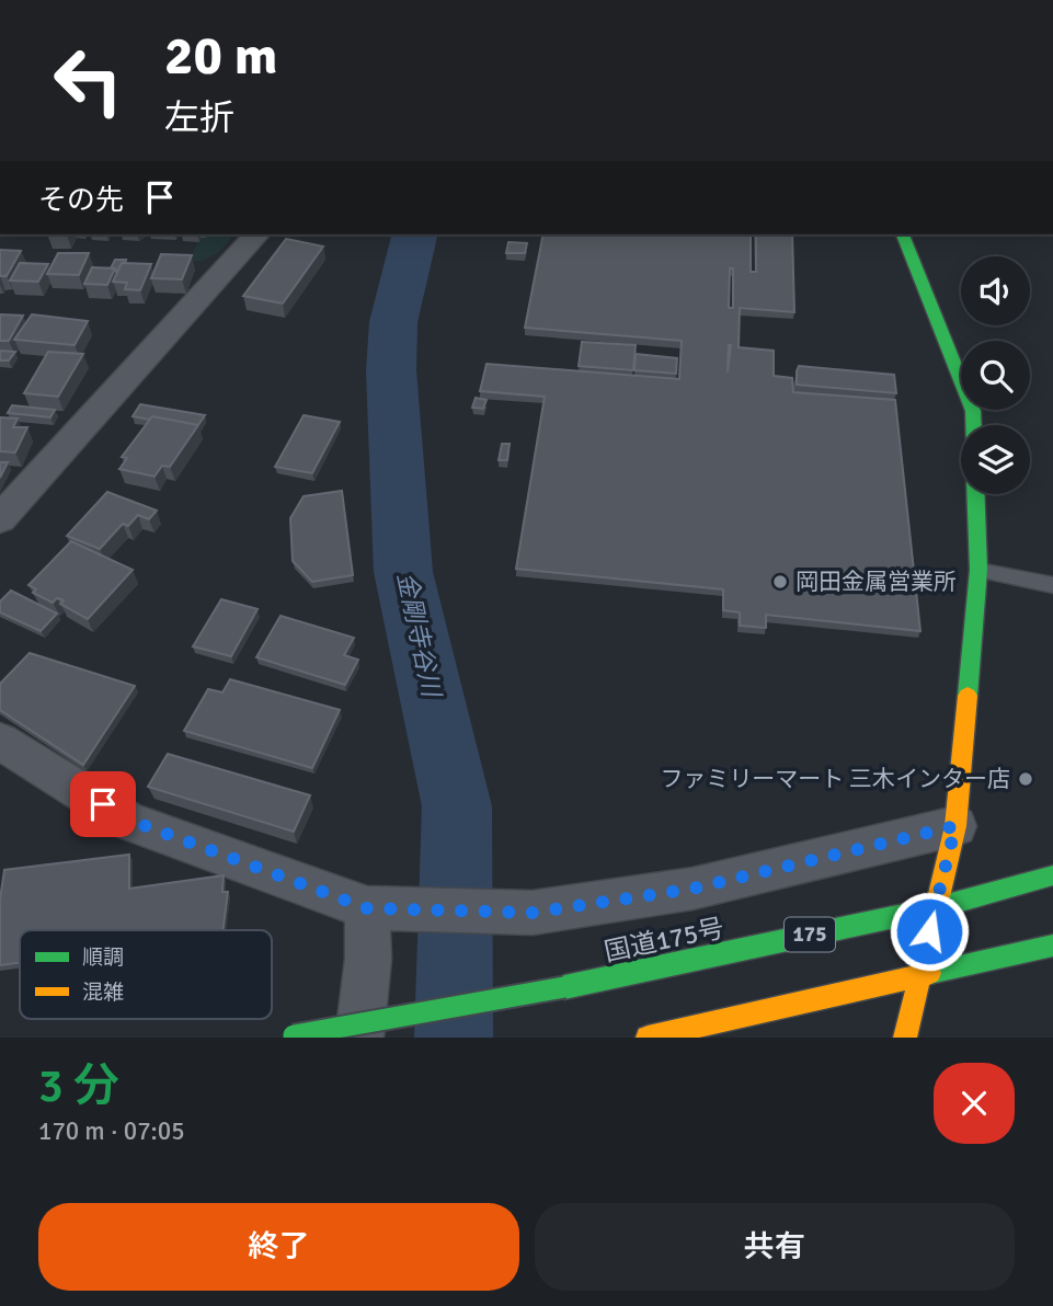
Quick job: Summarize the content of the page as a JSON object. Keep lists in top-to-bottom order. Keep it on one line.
{"streets":{"main road":["175","国道175号"]},"water":["金剛寺谷川"],"places":["岡田金属営業所","ファミリーマート 三木インター店"],"legend":["順調","混雑"],"page":{"turn":["20 m","左折"],"then":"その先","heading":["3 分","170 m · 07:05"],"buttons":["終了","共有"]}}
